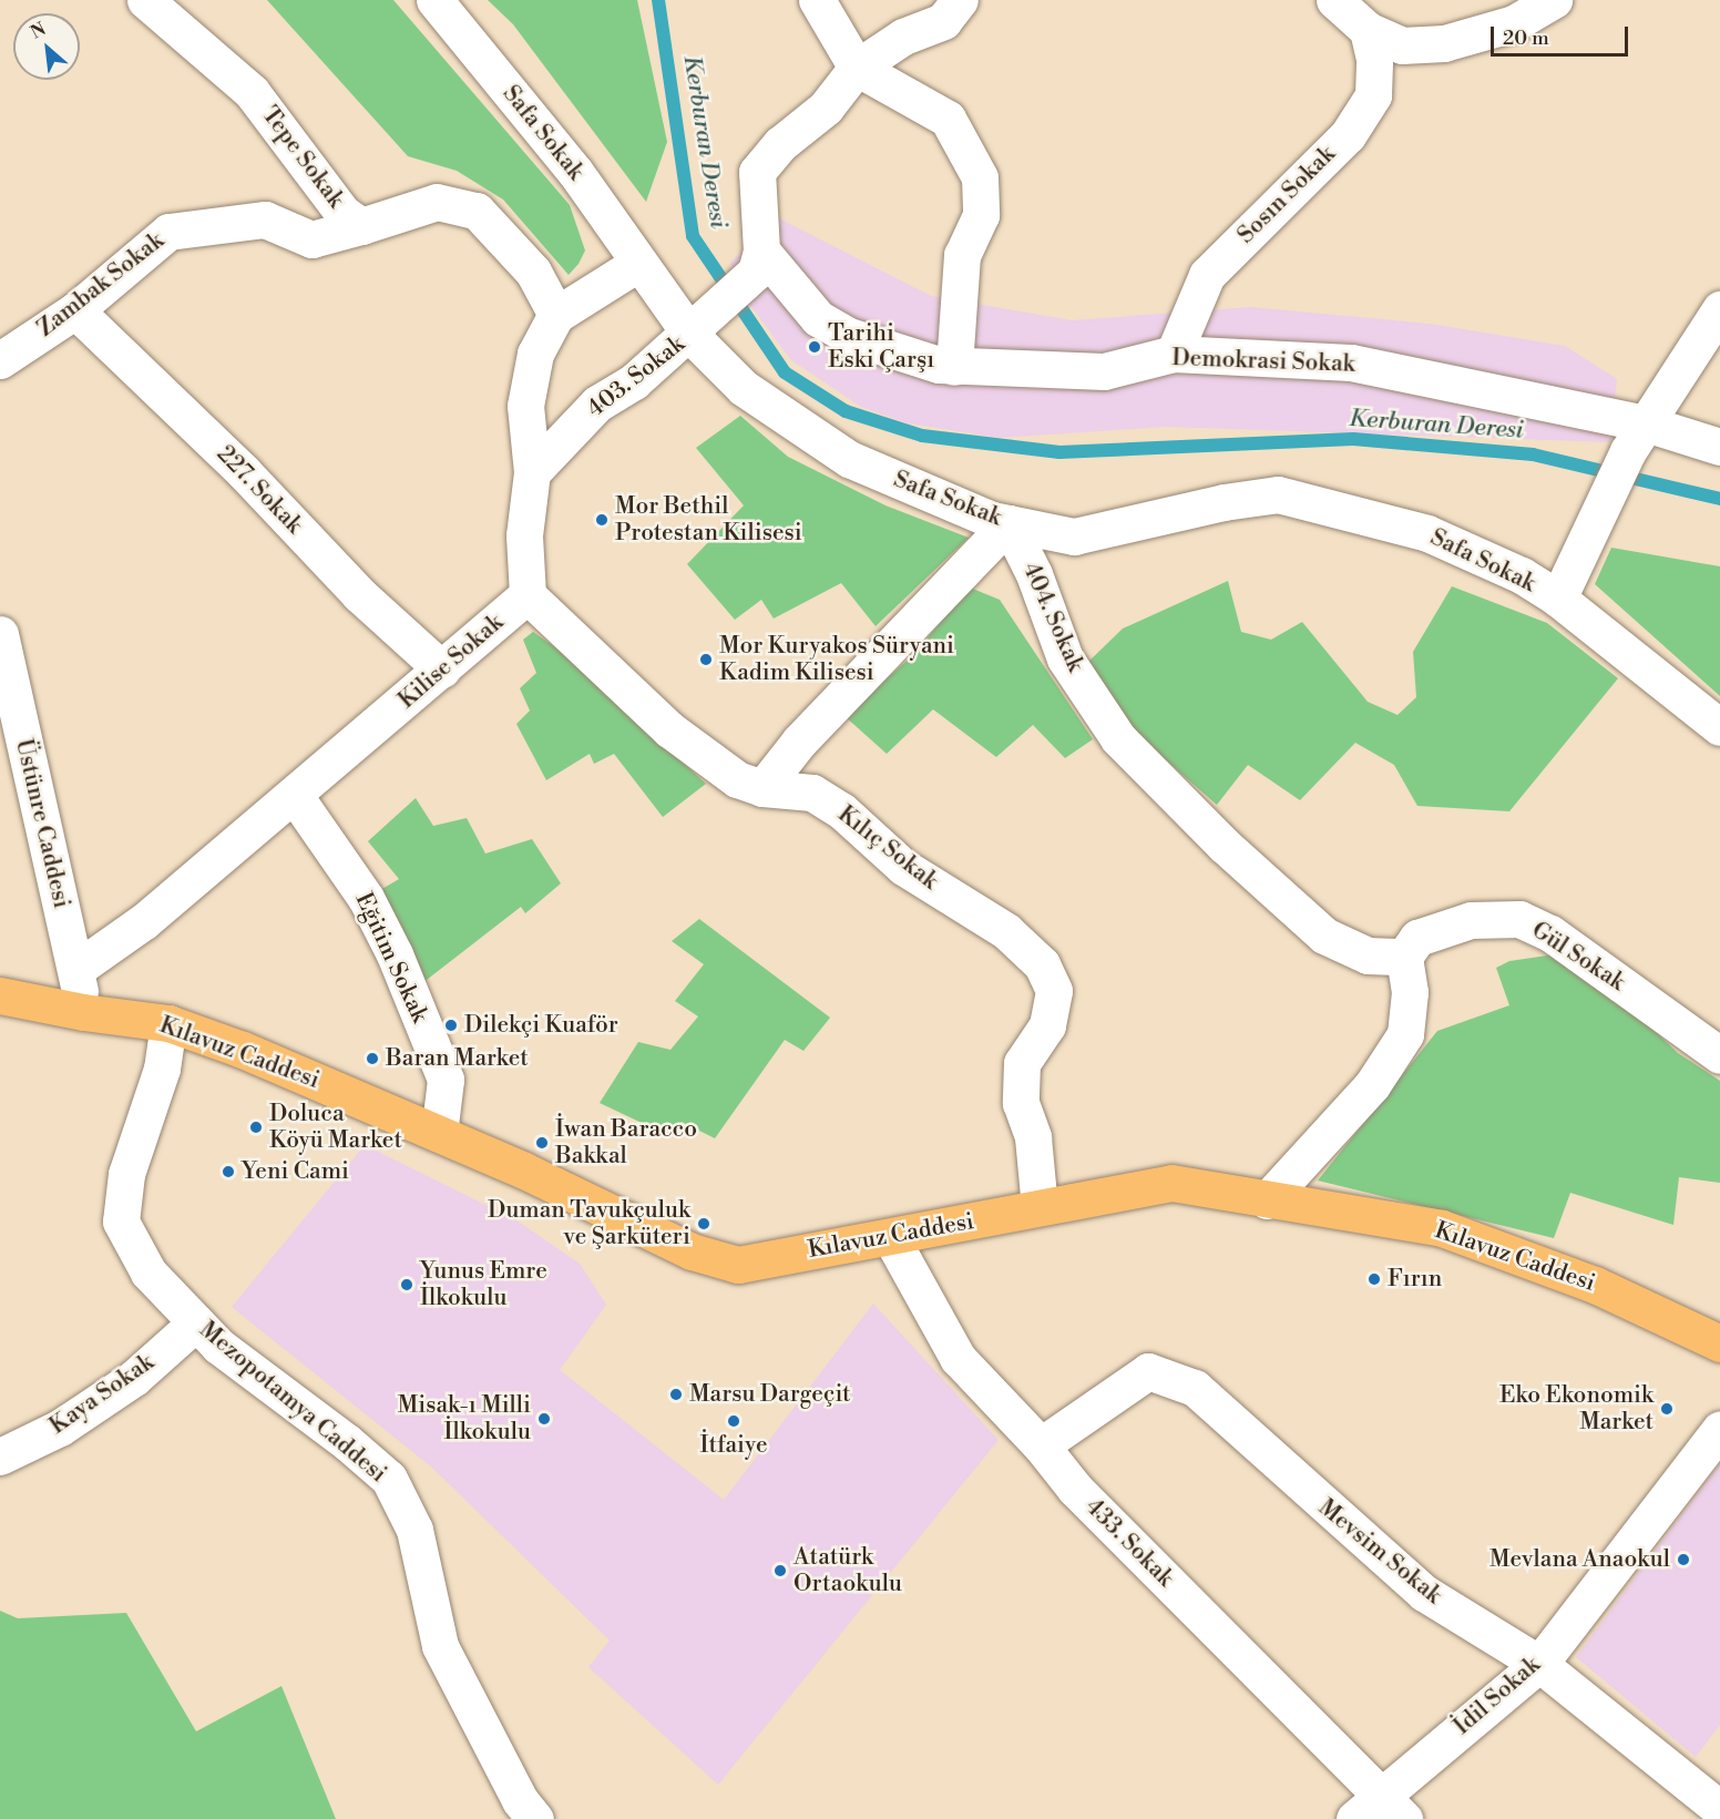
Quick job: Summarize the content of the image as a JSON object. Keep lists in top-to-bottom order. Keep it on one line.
{"streets":{"main road":["Kılavuz Caddesi"],"street":["Safa Sokak","Tepe Sokak","Sosın Sokak","Zambak Sokak","Demokrasi Sokak","403. Sokak","227. Sokak","404. Sokak","Kilise Sokak","Üstünre Caddesi","Kılıç Sokak","Gül Sokak","Eğitim Sokak","Kaya Sokak","Mezopotamya Caddesi","433. Sokak","Mevsim Sokak","İdil Sokak"]},"crossings":[["Safa Sokak","403. Sokak"],["Safa Sokak","404. Sokak"],["Tepe Sokak","Zambak Sokak"],["Sosın Sokak","Demokrasi Sokak"],["Zambak Sokak","227. Sokak"],["Demokrasi Sokak","403. Sokak"],["227. Sokak","Kilise Sokak"],["404. Sokak","Gül Sokak"],["Kilise Sokak","Üstünre Caddesi"],["Kilise Sokak","Kılıç Sokak"],["Kilise Sokak","Eğitim Sokak"],["Üstünre Caddesi","Kılavuz Caddesi"],["Kılıç Sokak","Kılavuz Caddesi"],["Eğitim Sokak","Kılavuz Caddesi"],["Kılavuz Caddesi","Mezopotamya Caddesi"],["Kılavuz Caddesi","433. Sokak"],["Kaya Sokak","Mezopotamya Caddesi"],["433. Sokak","Mevsim Sokak"],["433. Sokak","İdil Sokak"],["Mevsim Sokak","İdil Sokak"]],"water":["Kerburan Deresi"],"places":["Tarihi Eski Çarşı","Mor Bethil Protestan Kilisesi","Mor Kuryakos Süryani Kadim Kilisesi","Dilekçi Kuaför","Baran Market","Doluca Köyü Market","İwan Baracco Bakkal","Yeni Cami","Duman Tavukçuluk ve Şarküteri","Fırın","Yunus Emre İlkokulu","Marsu Dargeçit","Eko Ekonomik Market","Misak-ı Milli İlkokulu","İtfaiye","Mevlana Anaokul","Atatürk Ortaokulu"],"scale_bar":"20 m","north":"top left"}
